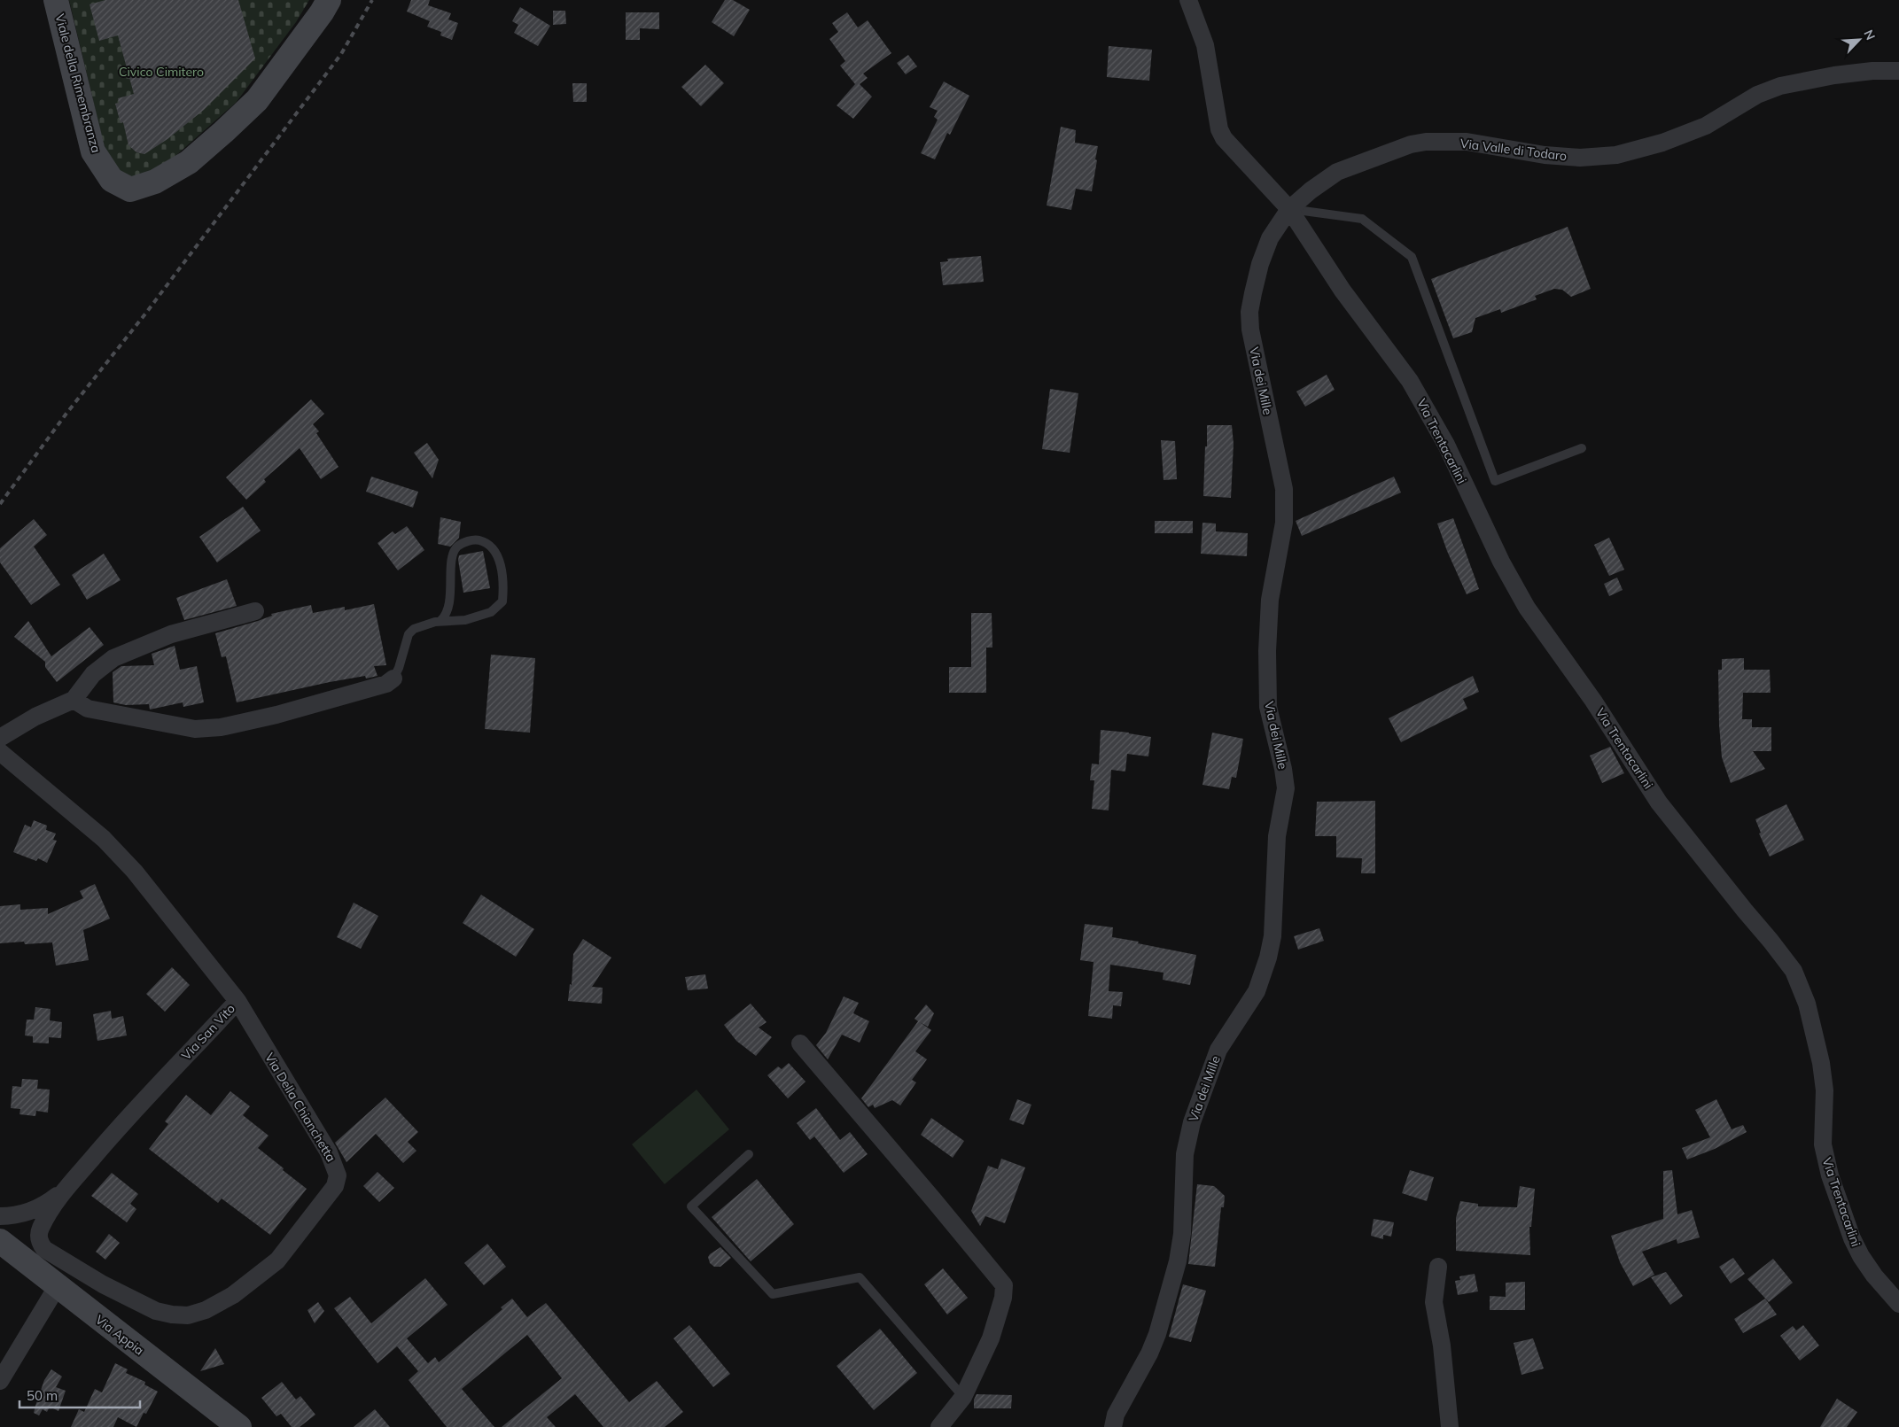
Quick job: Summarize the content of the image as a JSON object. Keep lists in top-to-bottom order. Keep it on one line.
{"streets":{"street":["Viale della Rimembranza","Via Valle di Todaro","Via dei Mille","Via Trentacarlini","Via San Vito","Via Della Chianchetta","Via Appia"]},"crossings":[["Via Valle di Todaro","Via dei Mille"],["Via Valle di Todaro","Via Trentacarlini"],["Via dei Mille","Via Trentacarlini"],["Via San Vito","Via Della Chianchetta"],["Via Della Chianchetta","Via Appia"]],"parks":["Civico Cimitero"],"scale_bar":"50 m","north":"top right"}
